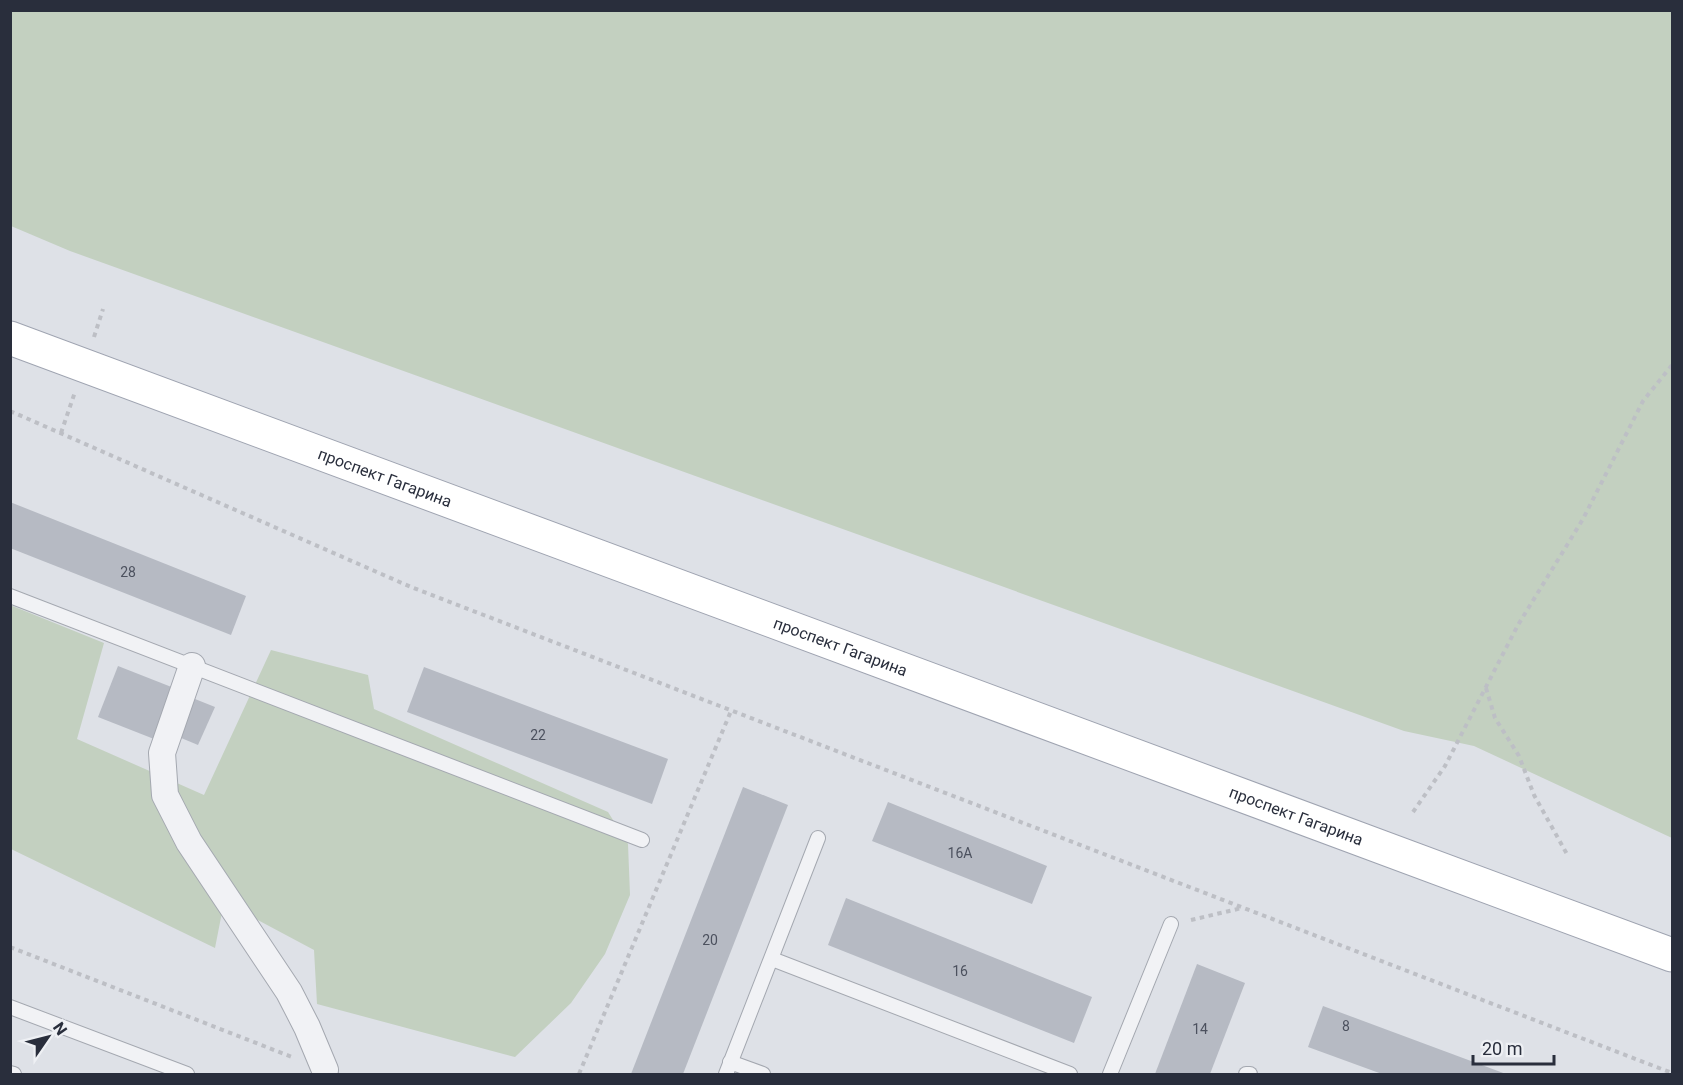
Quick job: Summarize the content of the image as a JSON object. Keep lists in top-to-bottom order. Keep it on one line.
{"streets":{"main road":["проспект Гагарина"]},"house_numbers":["28","22","16А","20","16","8","14"],"scale_bar":"20 m","north":"top right"}
